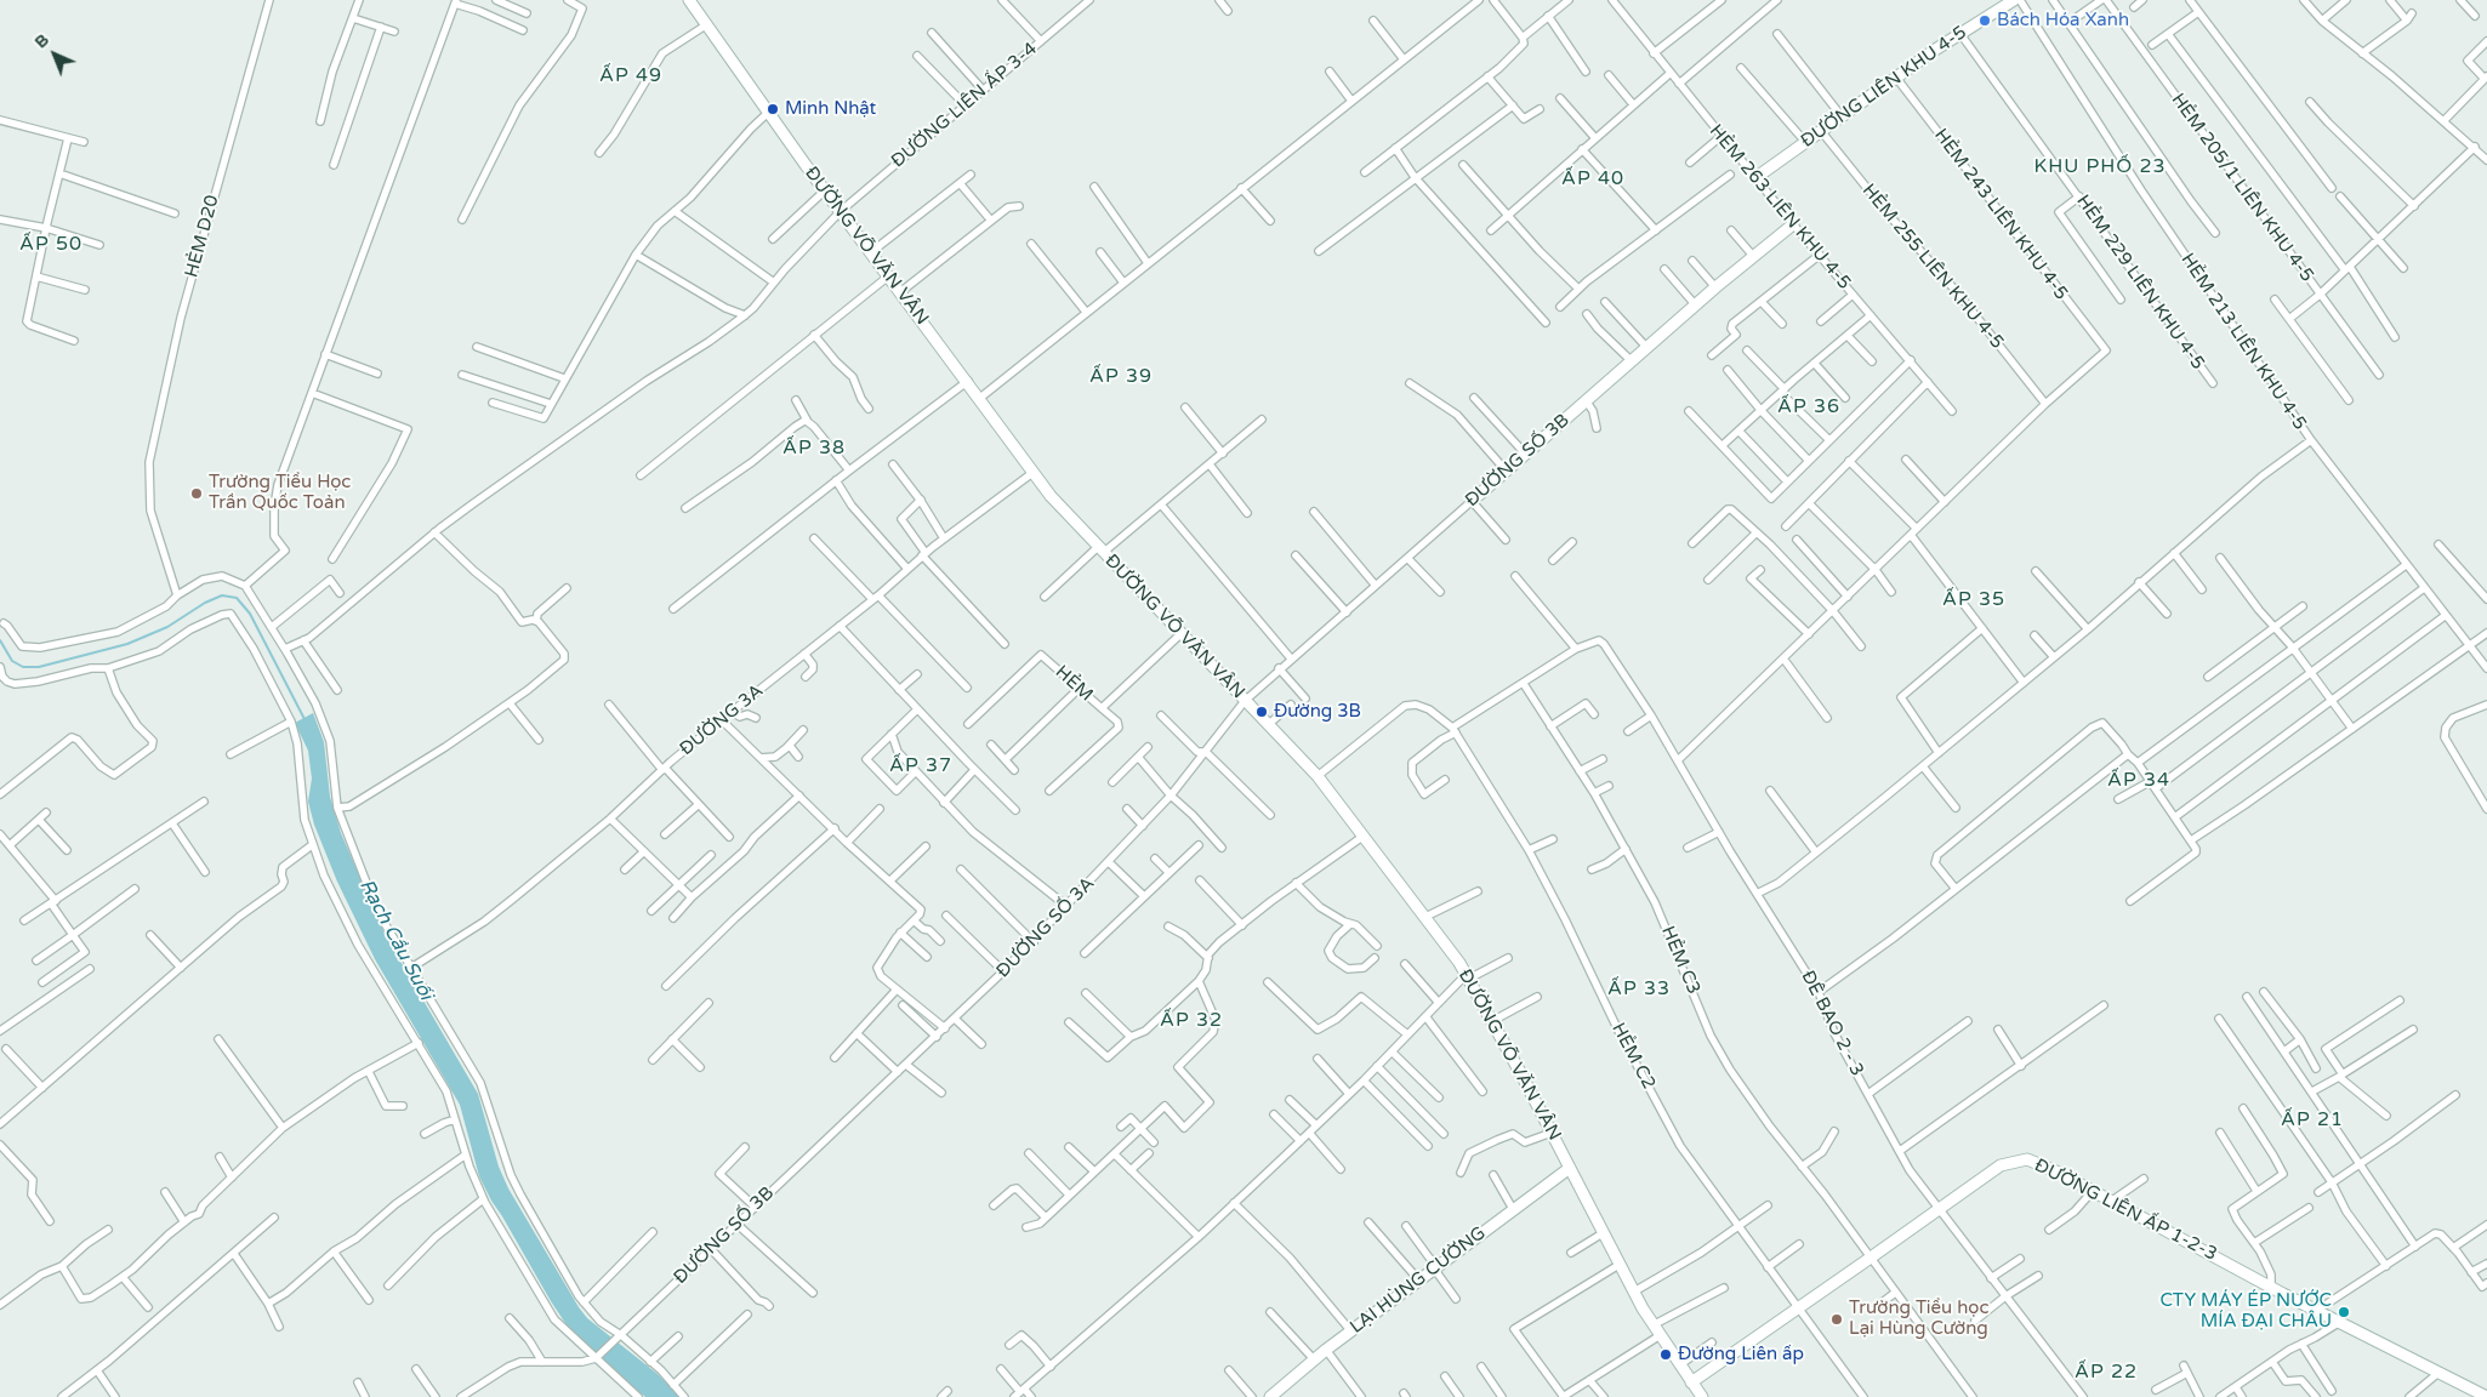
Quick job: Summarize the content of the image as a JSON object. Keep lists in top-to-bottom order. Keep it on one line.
{"streets":{"street":["ĐƯỜNG LIÊN KHU 4-5","ĐƯỜNG LIÊN ẤP 3-4","HẺM 205/1 LIÊN KHU 4-5","HẺM 263 LIÊN KHU 4-5","HẺM 243 LIÊN KHU 4-5","HẺM D20","ĐƯỜNG VÕ VĂN VÂN","HẺM 255 LIÊN KHU 4-5","HẺM 229 LIÊN KHU 4-5","HẺM 213 LIÊN KHU 4-5","ĐƯỜNG SỐ 3B","HẺM","ĐƯỜNG 3A","ĐƯỜNG SỐ 3A","HẺM C3","ĐÊ BAO 2 - 3","HẺM C2","ĐƯỜNG LIÊN ẤP 1-2-3","LẠI HÙNG CƯỜNG"]},"crossings":[["ĐƯỜNG LIÊN KHU 4-5","HẺM 263 LIÊN KHU 4-5"],["ĐƯỜNG LIÊN KHU 4-5","HẺM 243 LIÊN KHU 4-5"],["ĐƯỜNG LIÊN KHU 4-5","HẺM 255 LIÊN KHU 4-5"],["ĐƯỜNG LIÊN KHU 4-5","HẺM 229 LIÊN KHU 4-5"],["ĐƯỜNG LIÊN ẤP 3-4","ĐƯỜNG VÕ VĂN VÂN"],["HẺM 263 LIÊN KHU 4-5","ĐƯỜNG SỐ 3B"],["HẺM 243 LIÊN KHU 4-5","HẺM 255 LIÊN KHU 4-5"],["ĐƯỜNG VÕ VĂN VÂN","ĐƯỜNG SỐ 3B"],["ĐƯỜNG VÕ VĂN VÂN","HẺM"],["ĐƯỜNG VÕ VĂN VÂN","ĐƯỜNG 3A"],["ĐƯỜNG VÕ VĂN VÂN","ĐƯỜNG SỐ 3A"],["ĐƯỜNG VÕ VĂN VÂN","ĐƯỜNG LIÊN ẤP 1-2-3"],["ĐƯỜNG VÕ VĂN VÂN","LẠI HÙNG CƯỜNG"],["ĐƯỜNG SỐ 3B","ĐƯỜNG SỐ 3A"],["HẺM C3","ĐƯỜNG LIÊN ẤP 1-2-3"],["ĐÊ BAO 2 - 3","ĐƯỜNG LIÊN ẤP 1-2-3"],["HẺM C2","ĐƯỜNG LIÊN ẤP 1-2-3"]],"districts":["ẤP 49","KHU PHỐ 23","ẤP 40","ẤP 50","ẤP 39","ẤP 36","ẤP 38","ẤP 35","ẤP 37","ẤP 34","ẤP 33","ẤP 32","ẤP 21","ẤP 22"],"water":["Rạch Cầu Suối"],"places":["Bách Hóa Xanh","Minh Nhật","Trường Tiểu Học Trần Quốc Toản","Đường 3B","CTY MÁY ÉP NƯỚC MÍA ĐẠI CHÂU","Trường Tiểu học Lại Hùng Cường","Đường Liên ấp"],"north":"top left"}
